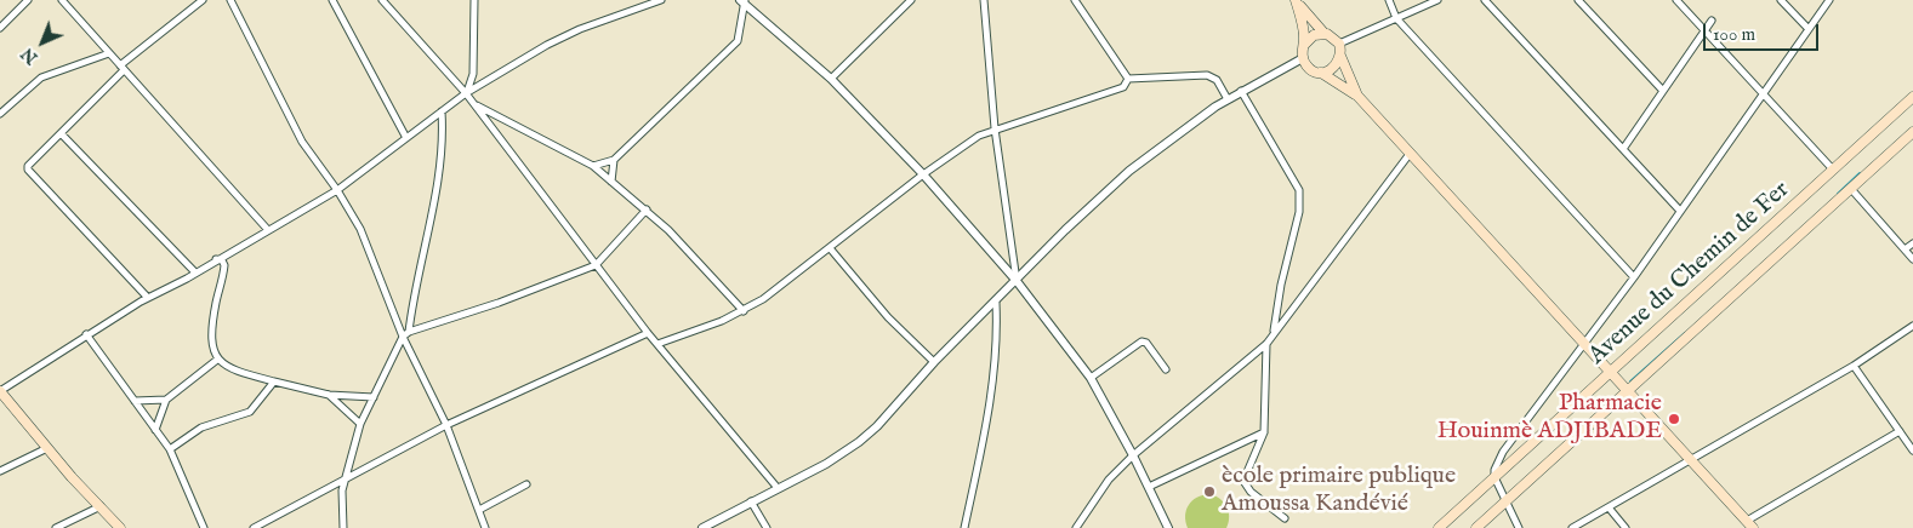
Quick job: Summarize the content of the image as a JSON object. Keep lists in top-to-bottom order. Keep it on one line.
{"streets":{"main road":["Avenue du Chemin de Fer"]},"places":["Pharmacie Houinmè ADJIBADE","ècole primaire publique Amoussa Kandévié"],"scale_bar":"100 m","north":"bottom left"}
